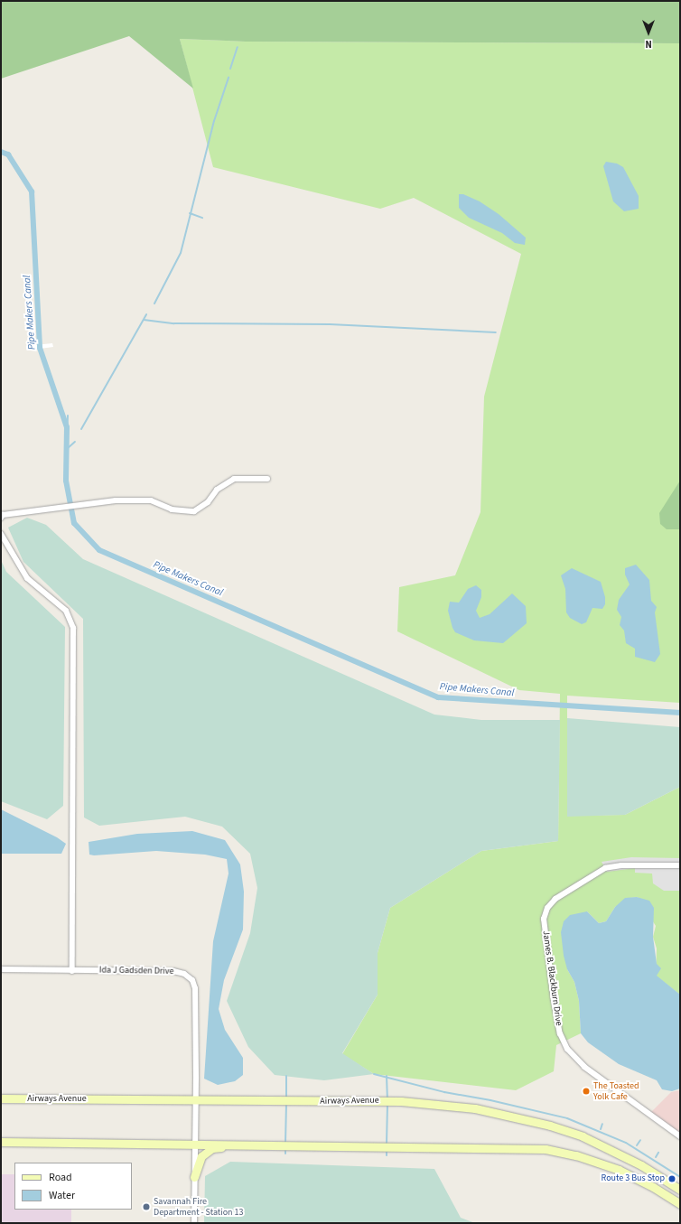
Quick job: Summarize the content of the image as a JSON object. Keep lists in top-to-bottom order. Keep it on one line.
{"streets":{"main road":["Airways Avenue"],"street":["Ida J Gadsden Drive","James B. Blackburn Drive"]},"crossings":[["Ida J Gadsden Drive","Airways Avenue"]],"water":["Pipe Makers Canal"],"places":["The Toasted Yolk Cafe","Route 3 Bus Stop","Savannah Fire Department - Station 13"],"legend":["Road","Water"],"north":"bottom"}
